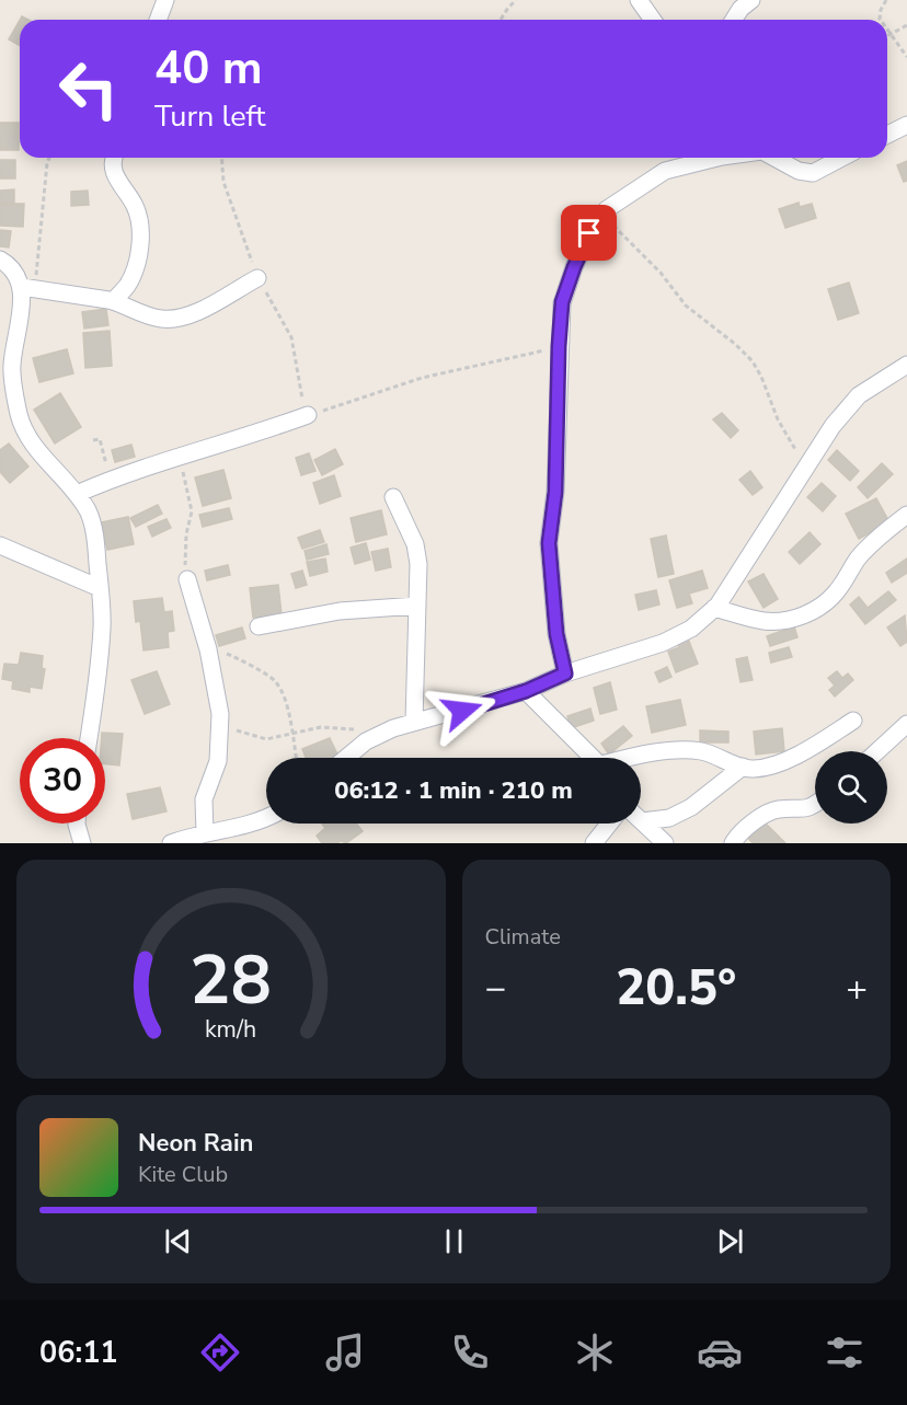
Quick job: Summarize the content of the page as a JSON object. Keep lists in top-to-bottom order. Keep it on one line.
{"page":{"turn":["40 m","Turn left"],"limit":"30","trip":"06:12 · 1 min · 210 m","tile":"Climate","heat":["−","20.5°","+"],"song":["Neon Rain","Kite Club"],"tabs":"06:11","gauge":["28","km/h"]}}
